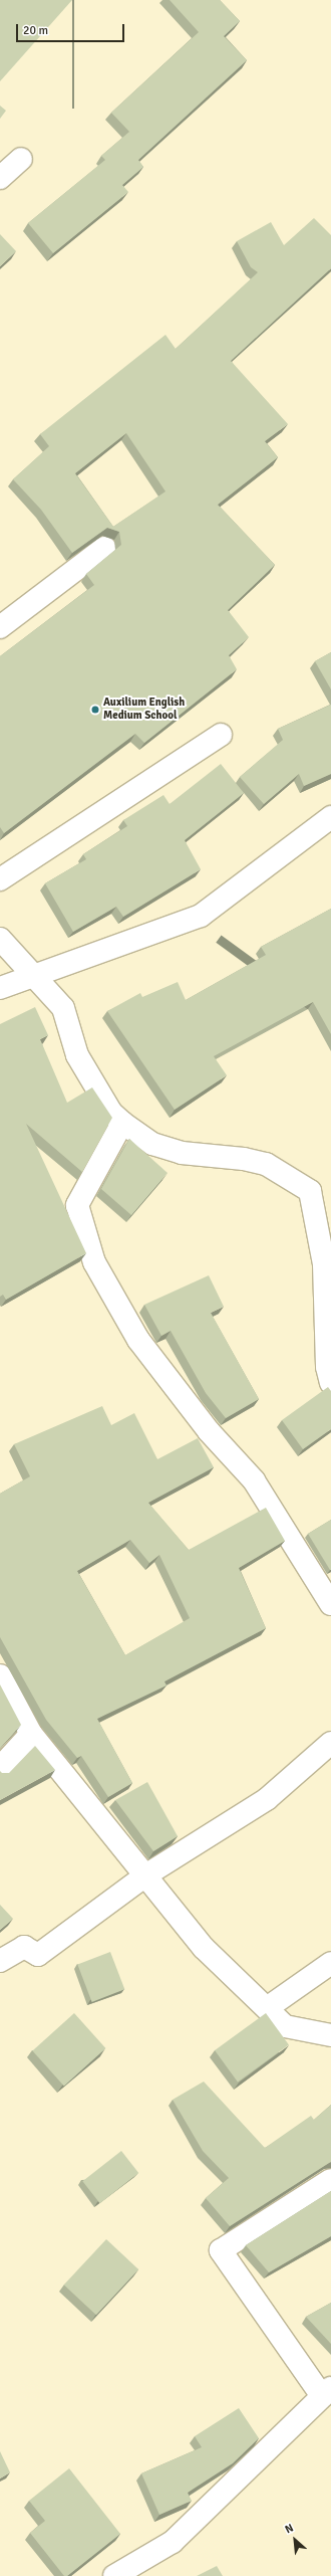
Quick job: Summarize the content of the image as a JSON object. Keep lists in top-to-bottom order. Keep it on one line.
{"places":["Auxilium English Medium School"],"scale_bar":"20 m","north":"top left"}
